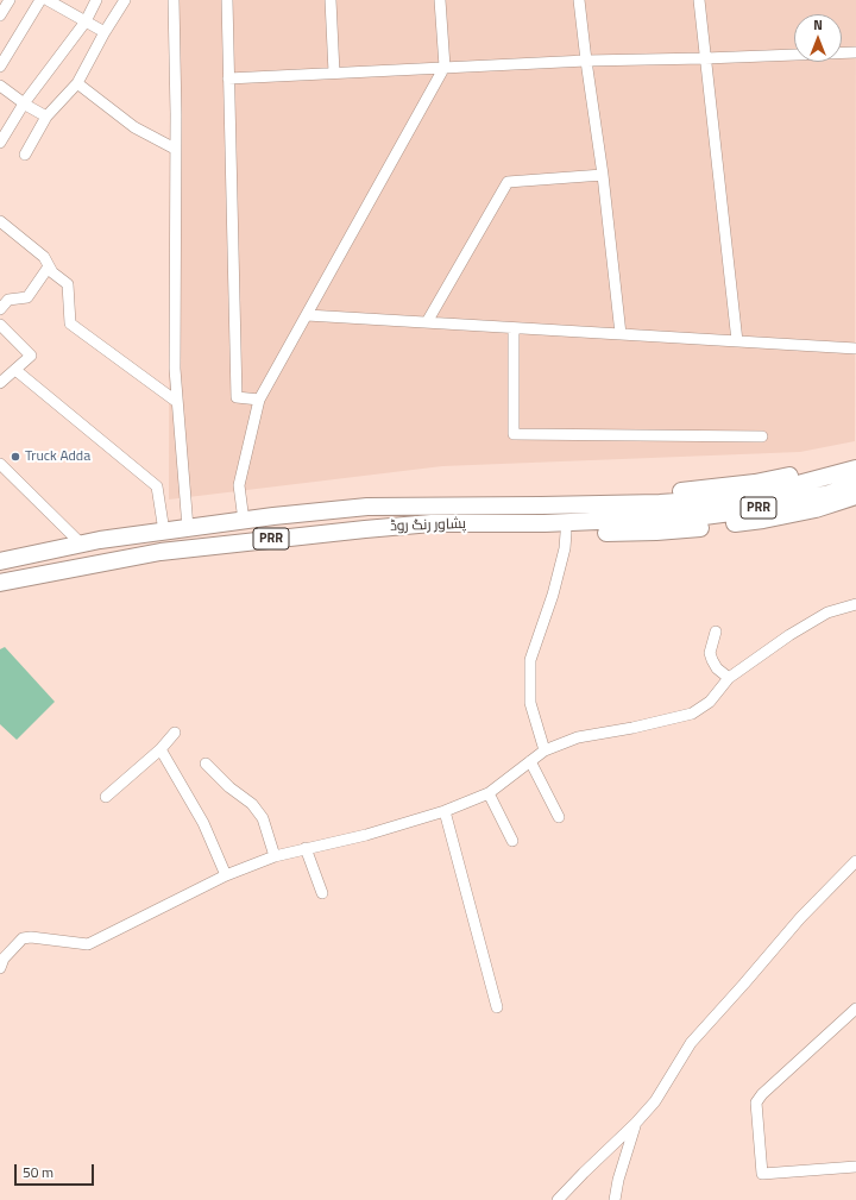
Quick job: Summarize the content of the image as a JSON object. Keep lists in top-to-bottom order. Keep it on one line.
{"streets":{"highway":["PRR","پشاور رنگ روڈ"]},"places":["Truck Adda"],"scale_bar":"50 m","north":"top"}
